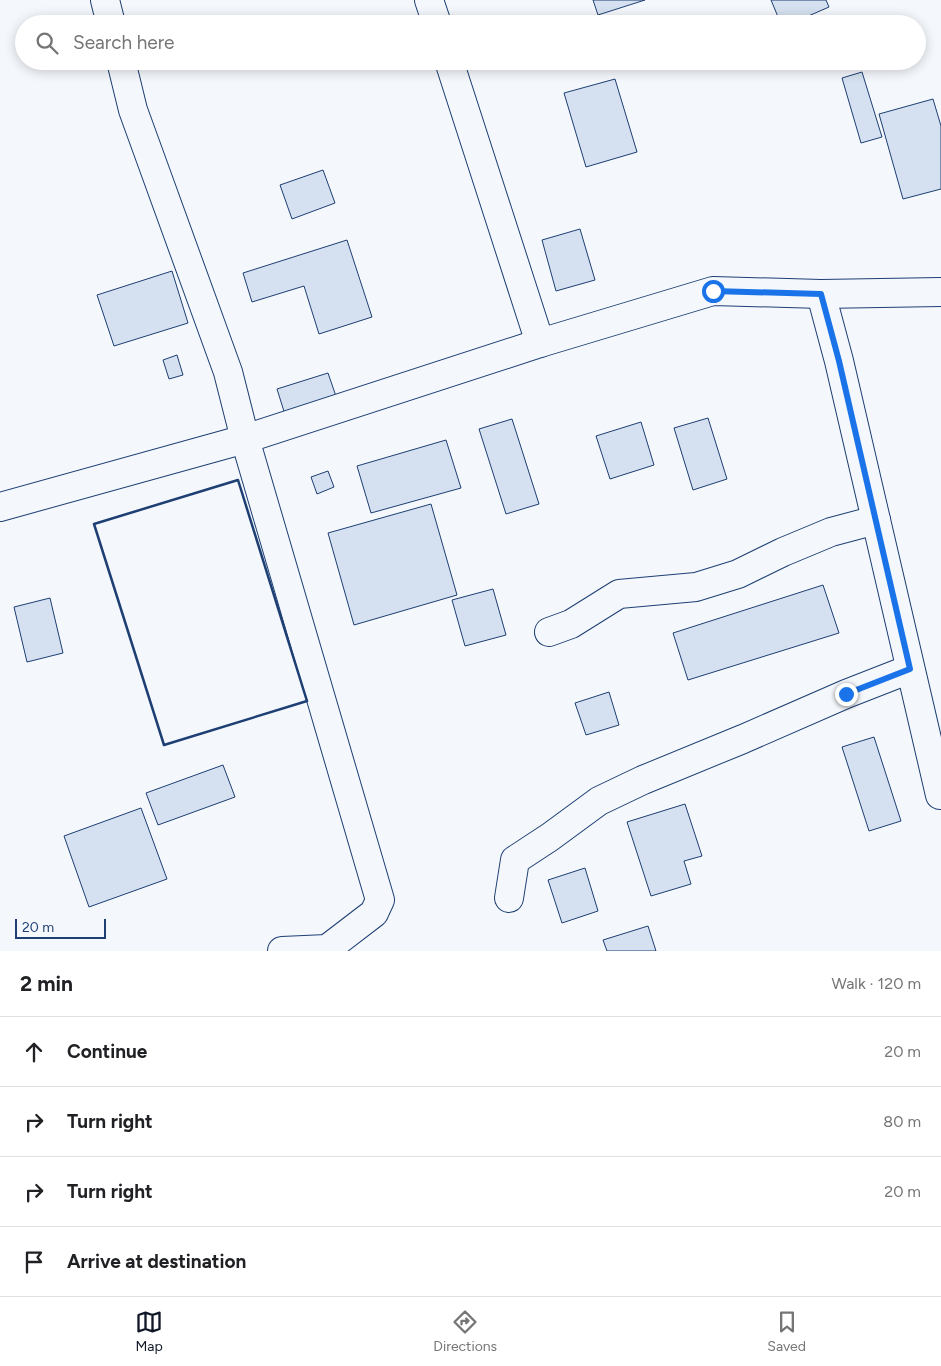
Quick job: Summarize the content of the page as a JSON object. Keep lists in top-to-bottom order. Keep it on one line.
{"scale_bar":"20 m","page":{"search":"Search here","scale":"20 m","heading":["2 min","Walk · 120 m"],"list":[["Continue","20 m"],["Turn right","80 m"],["Turn right","20 m"],"Arrive at destination"],"nav":["Map","Directions","Saved"]}}
